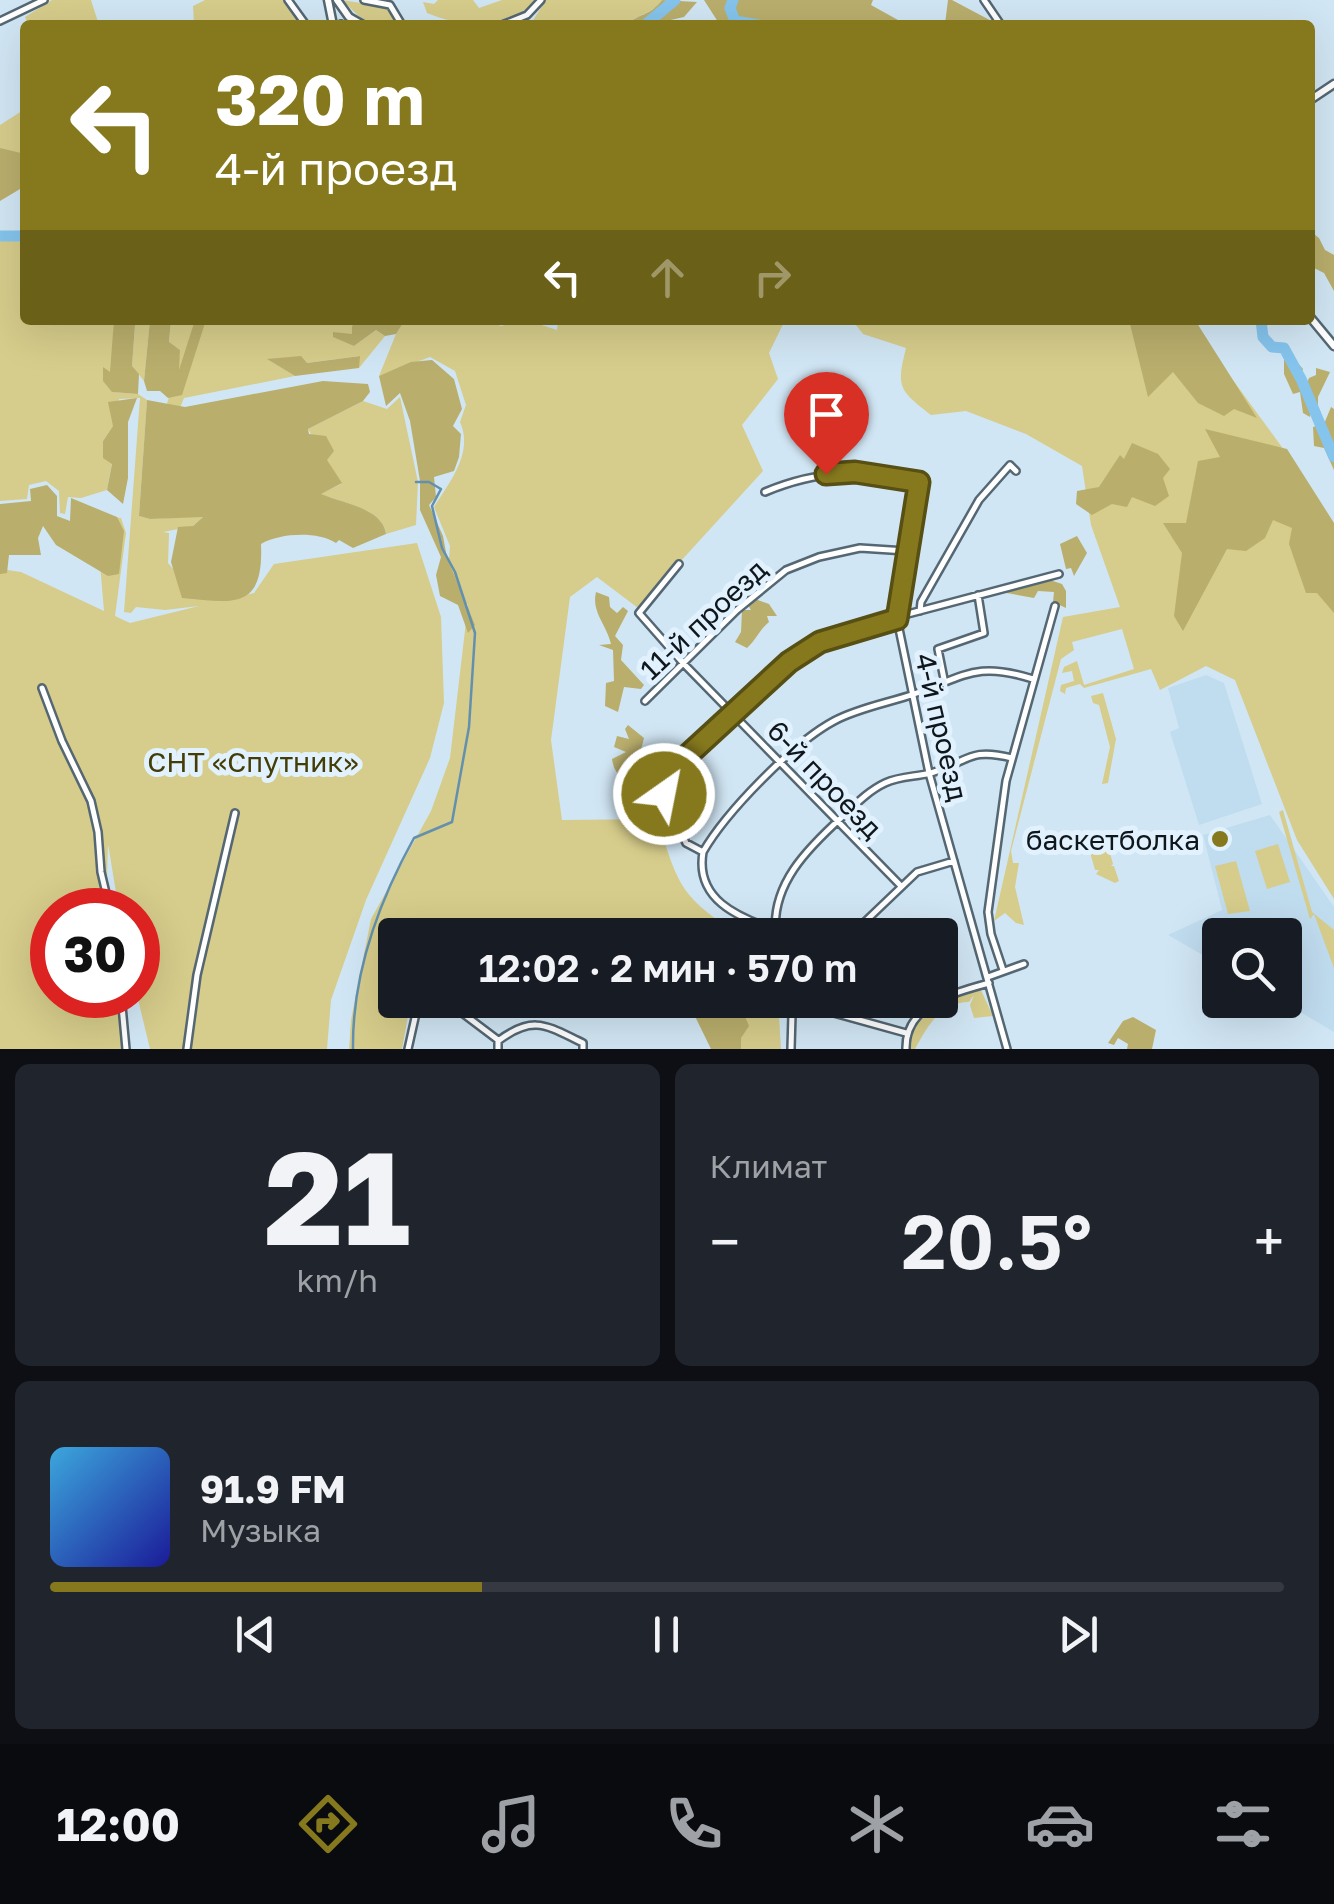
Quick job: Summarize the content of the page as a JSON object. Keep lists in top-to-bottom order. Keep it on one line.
{"streets":{"street":["11-й проезд","4-й проезд","6-й проезд"]},"crossings":[["11-й проезд","4-й проезд"],["11-й проезд","6-й проезд"]],"parks":["СНТ «Спутник»"],"places":["баскетболка"],"page":{"turn":["320 m","4-й проезд"],"limit":"30","trip":"12:02 · 2 мин · 570 m","tile":[["21","km/h"],"Климат"],"heat":["−","20.5°","+"],"song":["91.9 FM","Музыка"],"tabs":"12:00"}}
